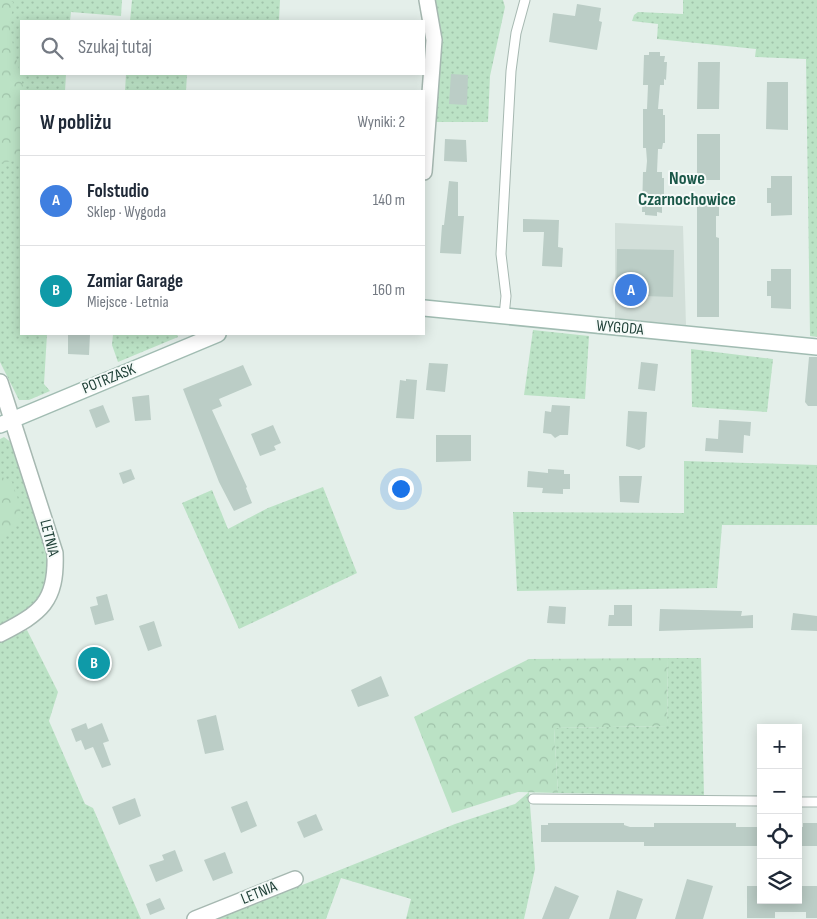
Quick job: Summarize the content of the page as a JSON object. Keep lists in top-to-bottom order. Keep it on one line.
{"streets":{"street":["WYGODA","POTRZASK","LETNIA"]},"crossings":[["POTRZASK","LETNIA"]],"districts":["Nowe Czarnochowice"],"page":{"search":"Szukaj tutaj","heading":["W pobliżu","Wyniki: 2"],"list":[{"mark":"A","name":"Folstudio","note":"Sklep · Wygoda","value":"140 m"},{"mark":"B","name":"Zamiar Garage","note":"Miejsce · Letnia","value":"160 m"}],"pins":["A","B"],"map_buttons":["+","−"]}}
